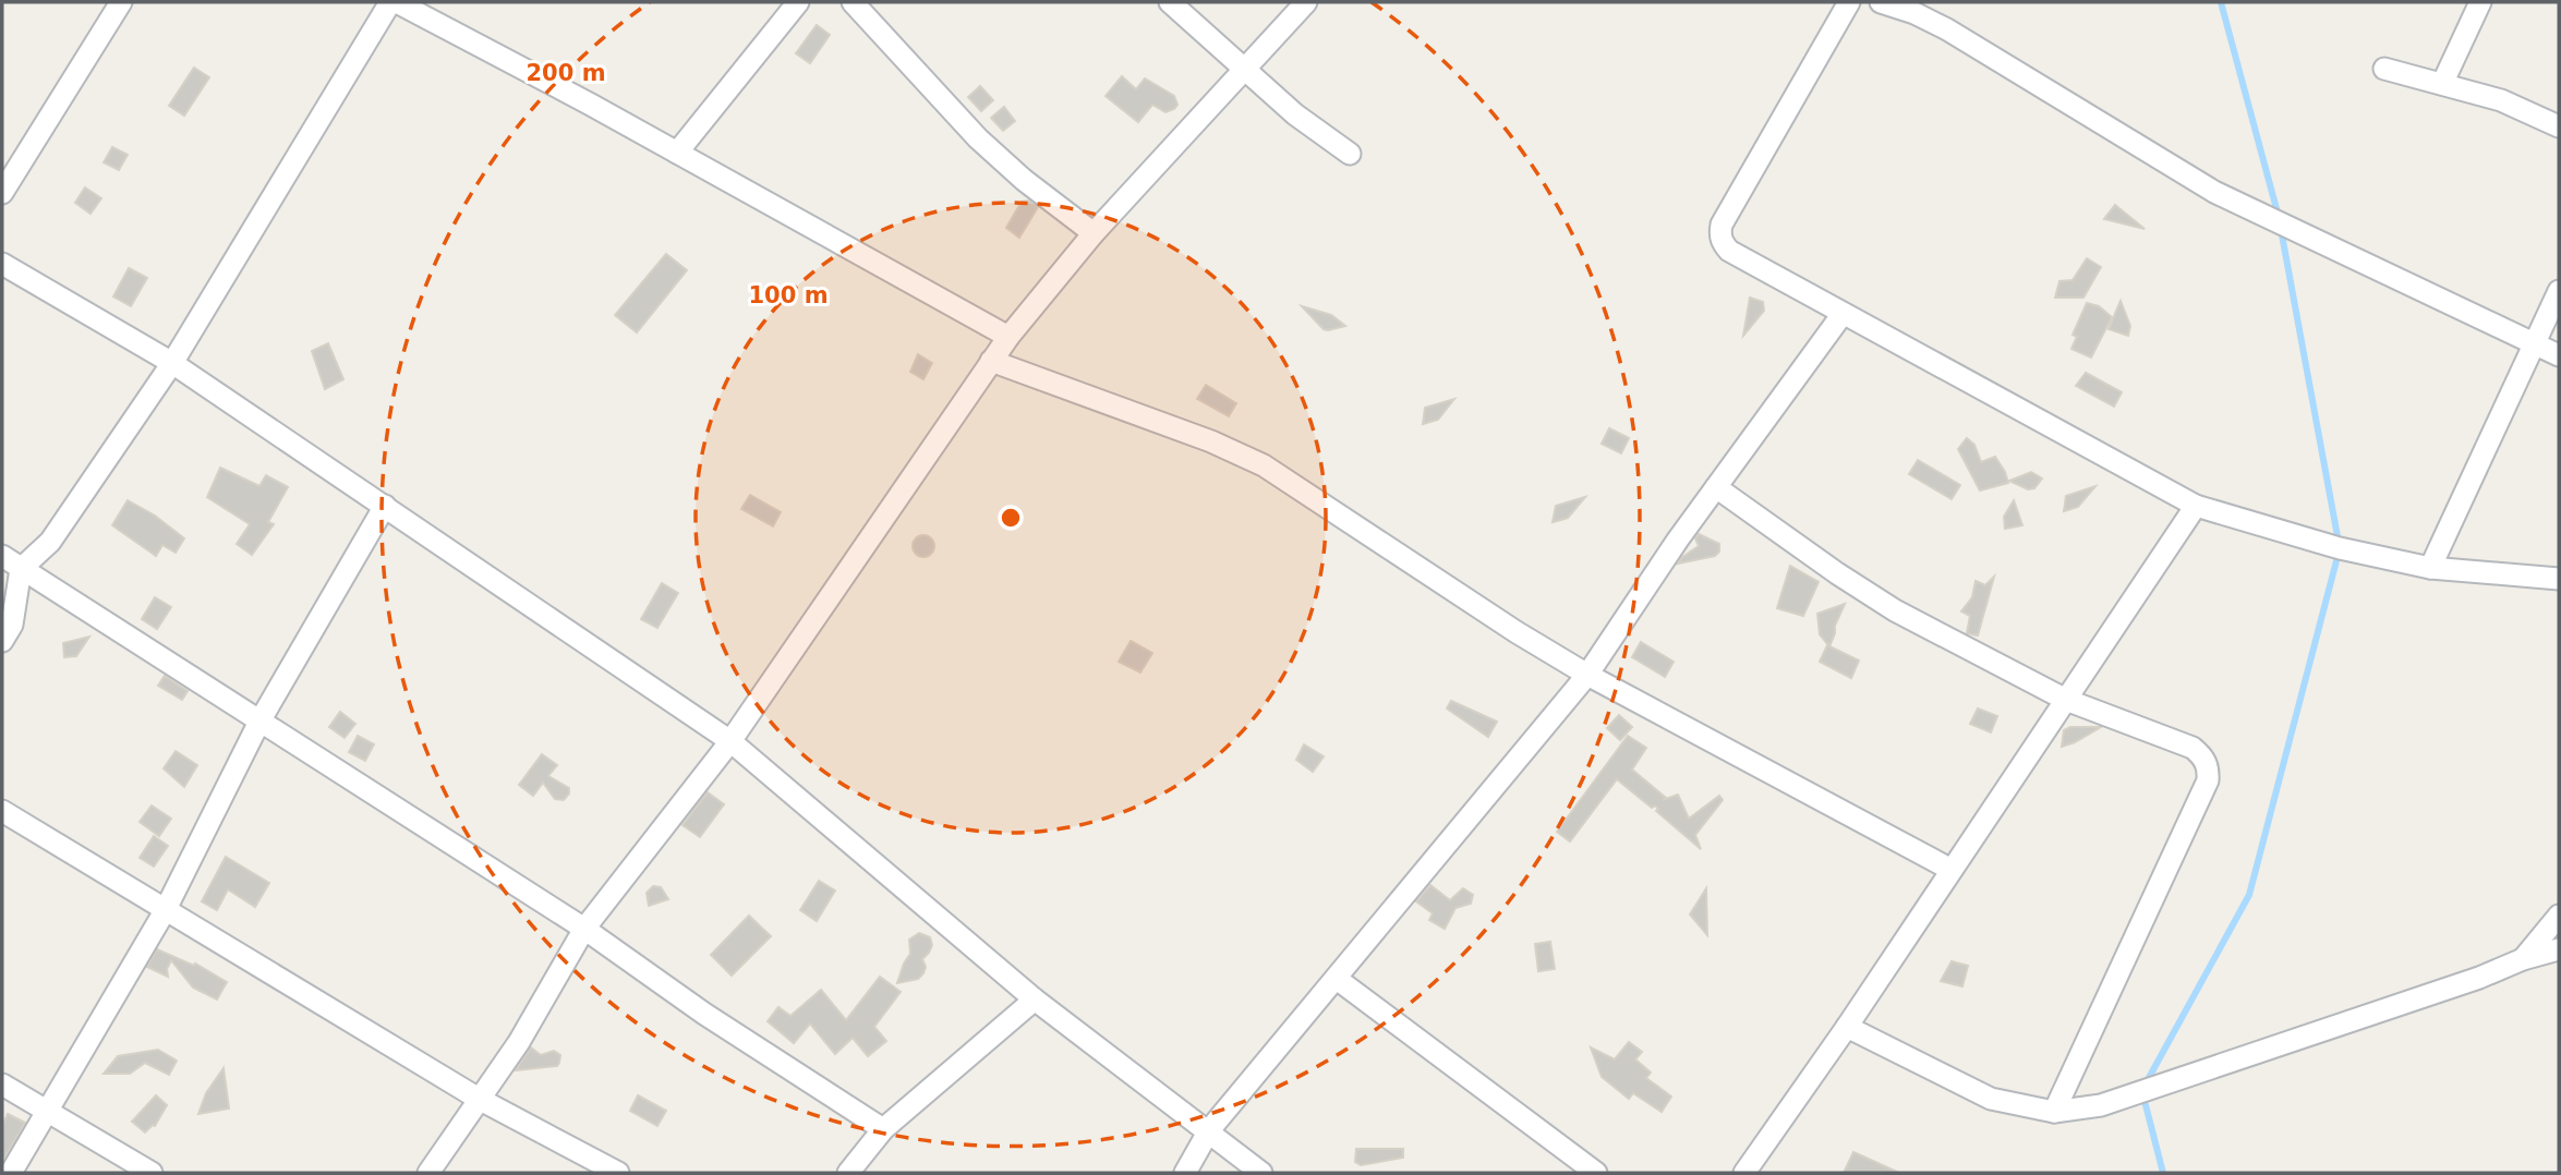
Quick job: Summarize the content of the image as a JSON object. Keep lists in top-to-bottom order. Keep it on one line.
{"rings":["200 m","100 m"]}
